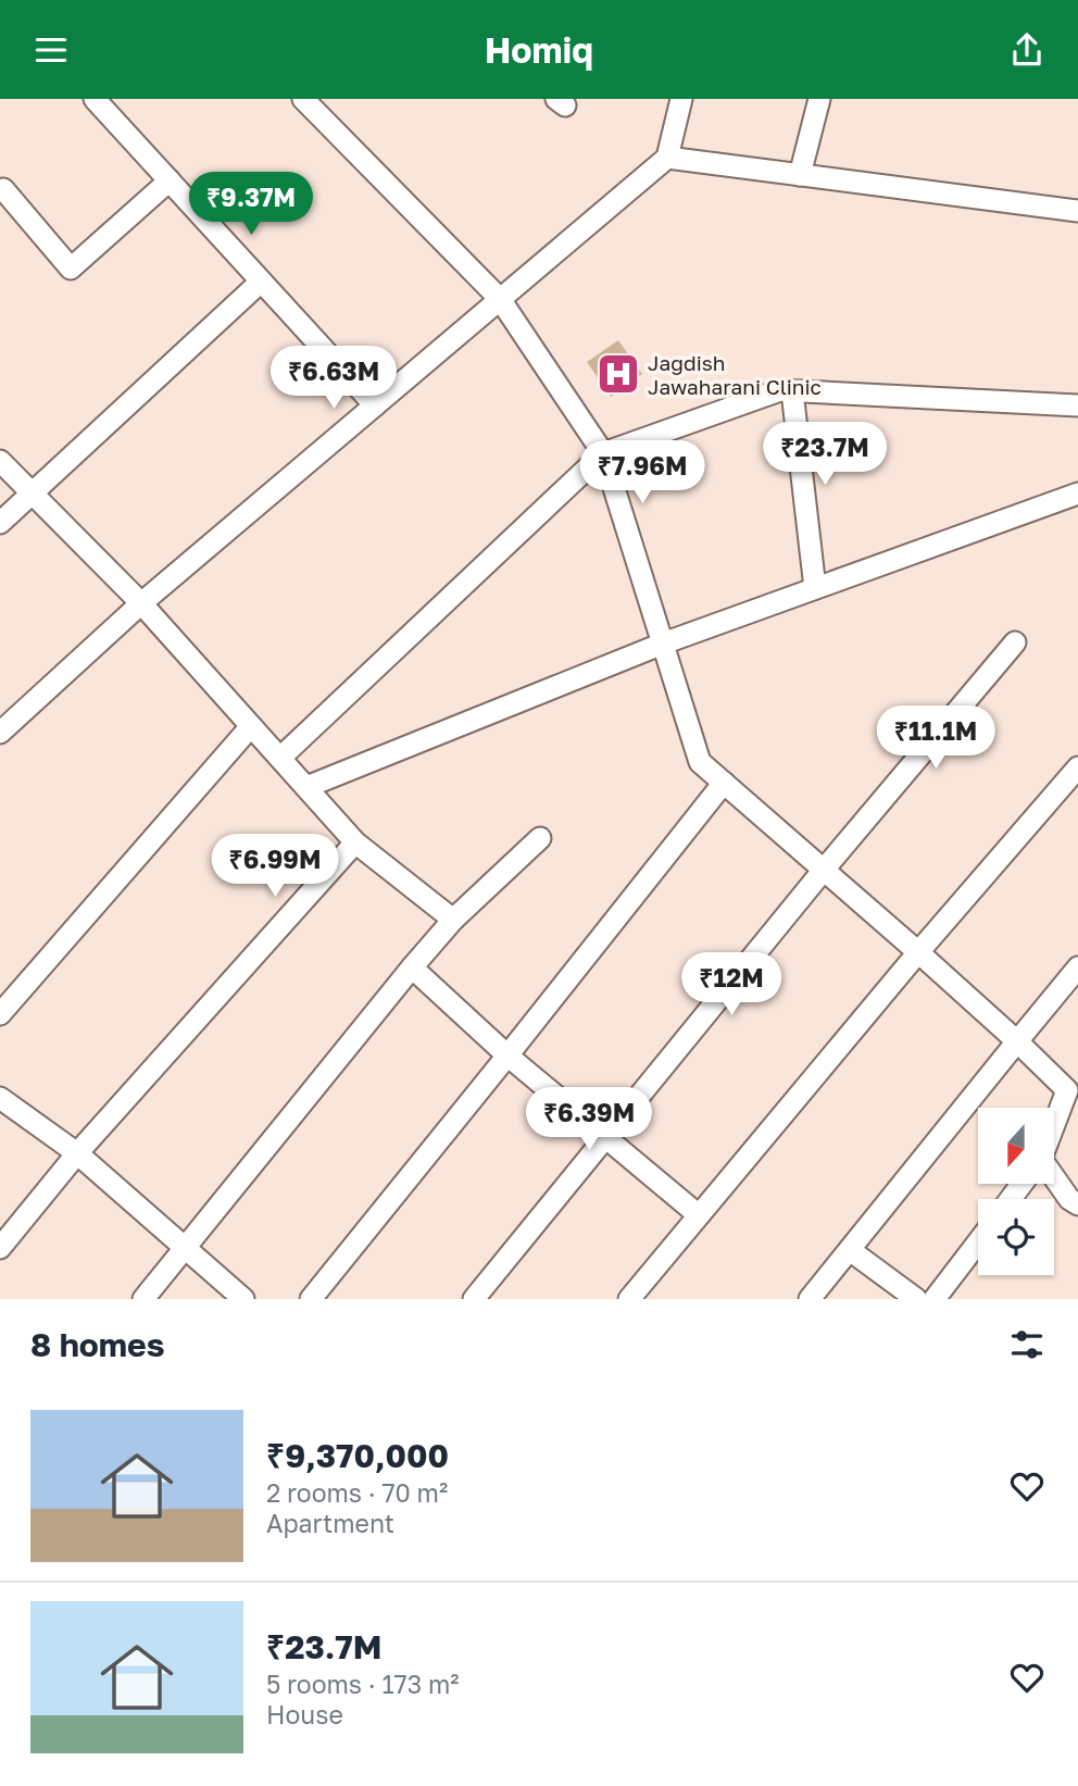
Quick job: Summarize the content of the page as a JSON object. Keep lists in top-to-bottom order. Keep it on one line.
{"places":{"hospital":["Jagdish Jawaharani Clinic"]},"north":"bottom","page":{"header":"Homiq","price":["₹9.37M","₹6.63M","₹23.7M","₹7.96M","₹11.1M","₹6.99M","₹12M","₹6.39M"],"heading":"8 homes","list":[{"name":"₹9,370,000","note":"2 rooms · 70 m² · Apartment"},{"name":"₹23.7M","note":"5 rooms · 173 m² · House"}]}}
